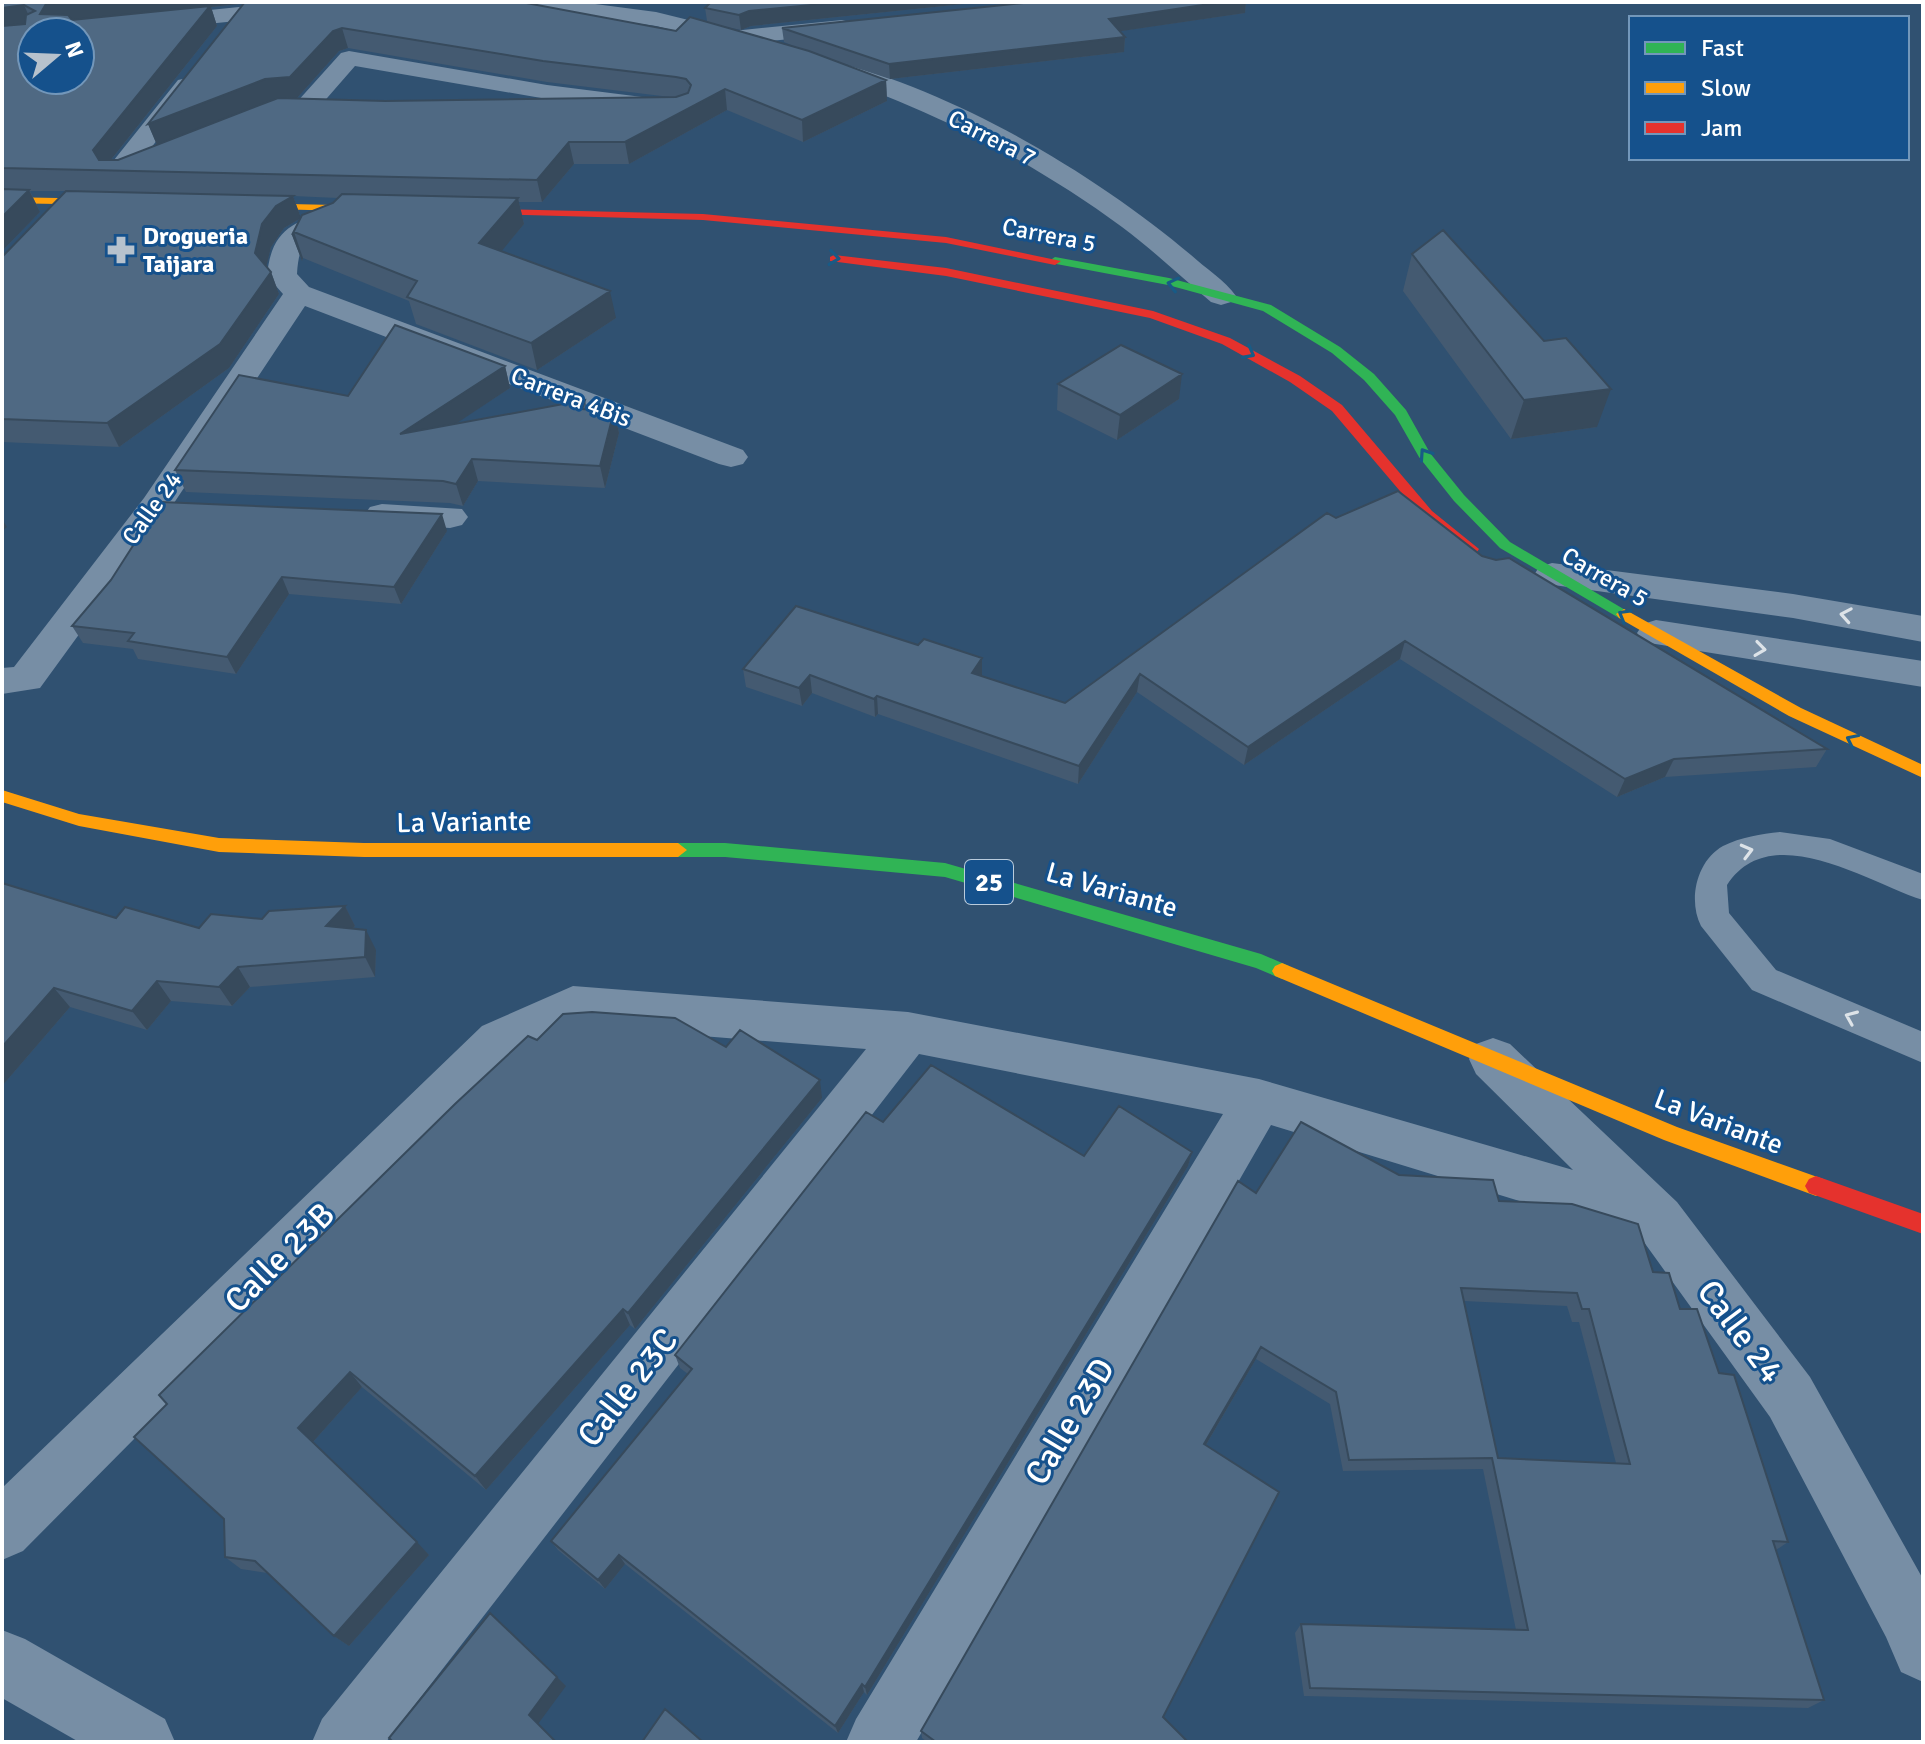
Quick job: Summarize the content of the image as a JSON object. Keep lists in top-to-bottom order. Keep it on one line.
{"streets":{"street":["Carrera 7","Carrera 5","Carrera 4Bis","Calle 24","La Variante","25","Calle 23B","Calle 23C","Calle 23D"]},"crossings":[["Carrera 7","Carrera 5"],["Carrera 4Bis","Calle 24"],["Calle 24","La Variante"],["Calle 23B","Calle 23C"]],"places":{"pharmacy":["Drogueria Taijara"]},"legend":["Fast","Slow","Jam"],"north":"right"}
